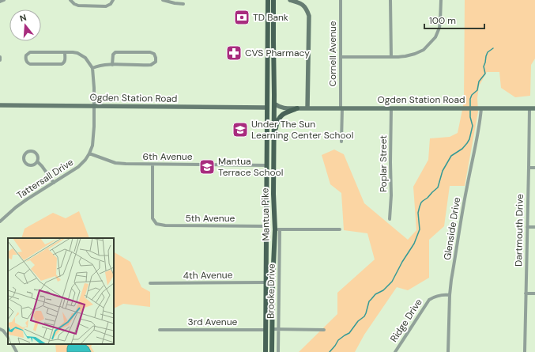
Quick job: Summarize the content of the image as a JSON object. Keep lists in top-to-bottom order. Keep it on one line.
{"streets":{"main road":["Mantua Pike"],"street":["Cornell Avenue","Ogden Station Road","6th Avenue","Poplar Street","Tattersall Drive","5th Avenue","Glenside Drive","Dartmouth Drive","4th Avenue","Brooke Drive","Ridge Drive","3rd Avenue"]},"crossings":[["Cornell Avenue","Ogden Station Road"],["Ogden Station Road","Poplar Street"],["Ogden Station Road","Tattersall Drive"],["Ogden Station Road","Mantua Pike"],["Ogden Station Road","Glenside Drive"],["Ogden Station Road","Dartmouth Drive"],["6th Avenue","Tattersall Drive"],["6th Avenue","Mantua Pike"],["6th Avenue","5th Avenue"],["Mantua Pike","5th Avenue"],["Mantua Pike","4th Avenue"],["Mantua Pike","Brooke Drive"],["Mantua Pike","3rd Avenue"],["Glenside Drive","Ridge Drive"]],"places":{"bank":["TD Bank"],"pharmacy":["CVS Pharmacy"],"school or university":["Under The Sun Learning Center School","Mantua Terrace School"]},"scale_bar":"100 m","north":"top"}
